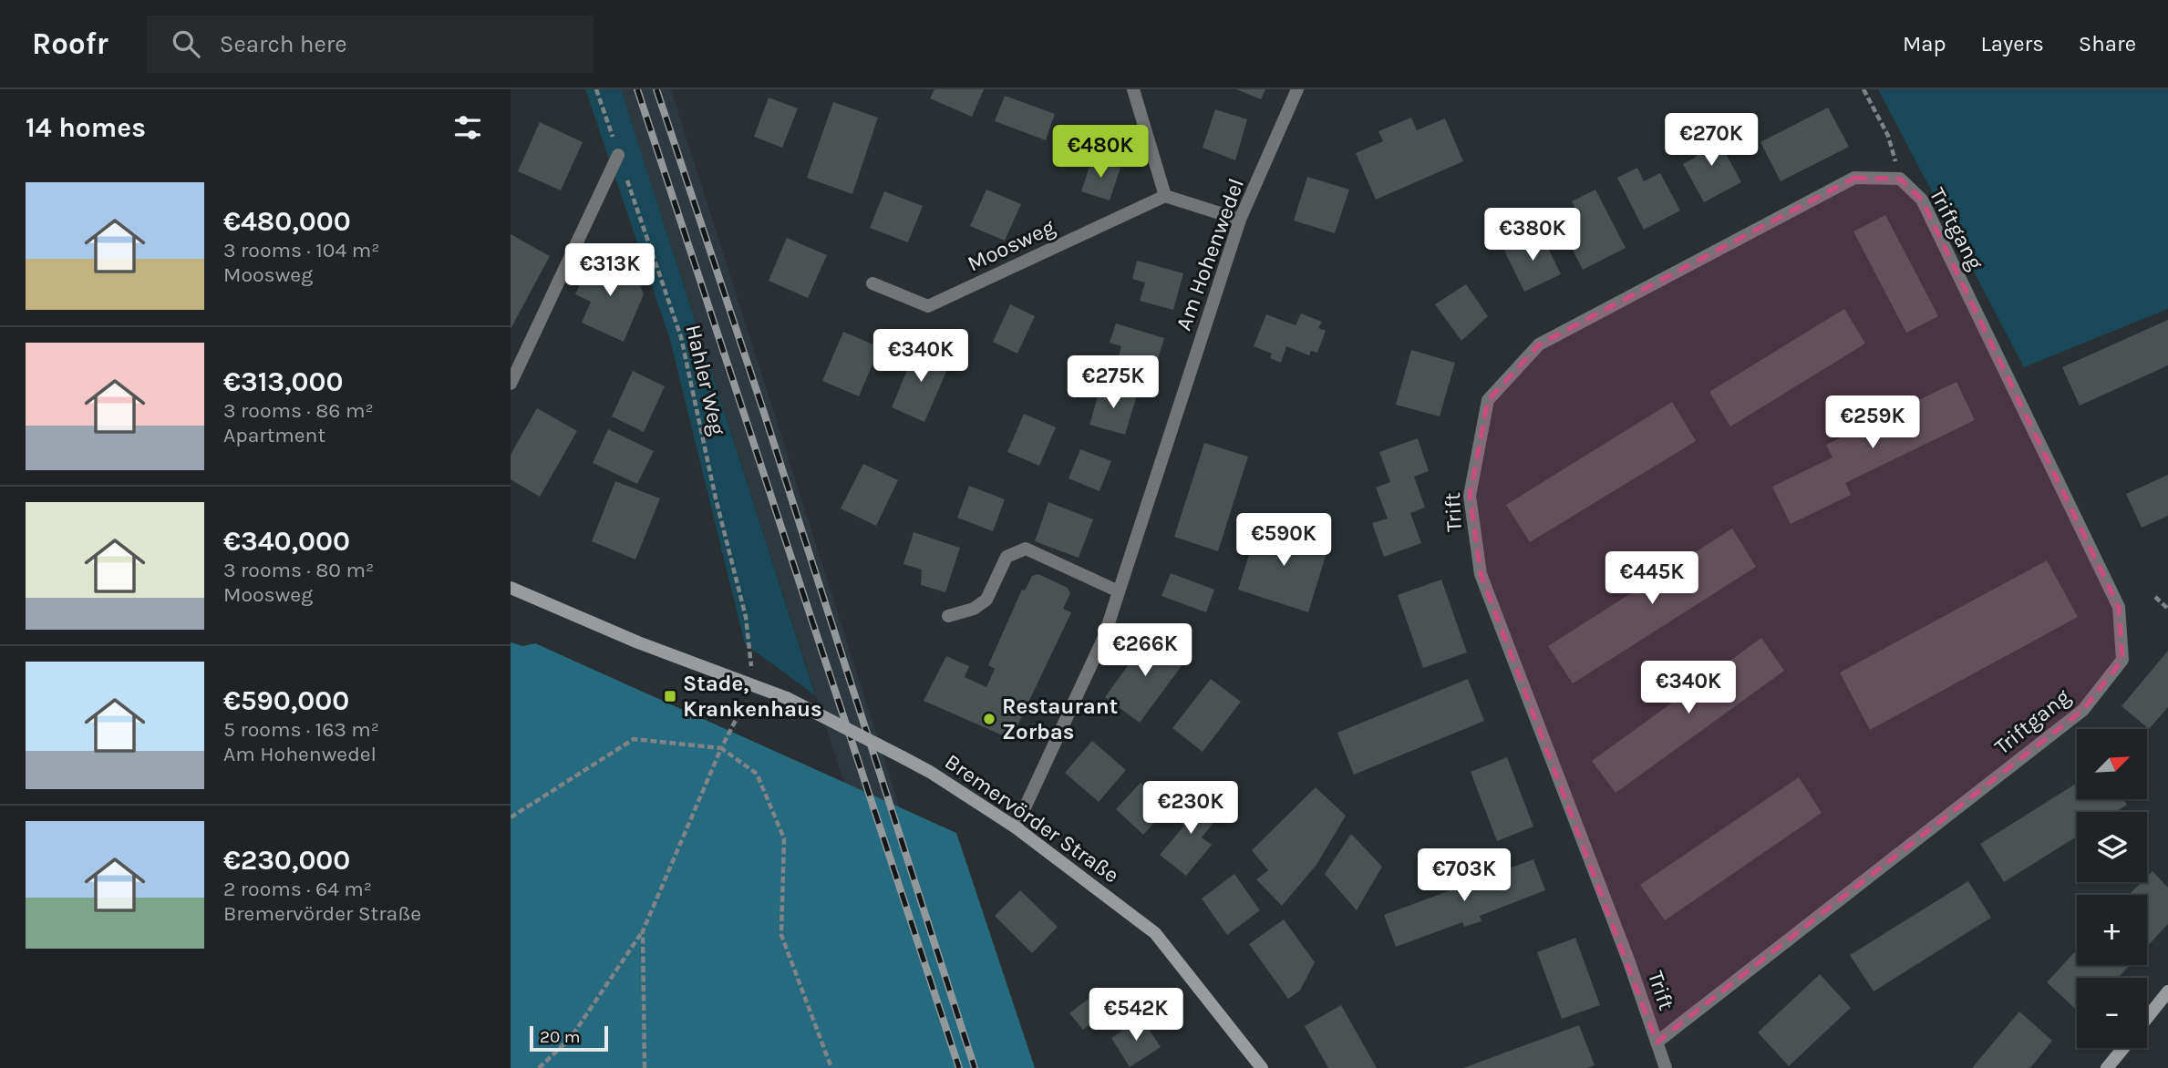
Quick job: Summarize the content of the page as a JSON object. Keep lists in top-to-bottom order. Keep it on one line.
{"streets":{"main road":["Bremervörder Straße"],"street":["Triftgang","Moosweg","Am Hohenwedel","Trift"],"path":["Hahler Weg"]},"crossings":[["Triftgang","Trift"],["Am Hohenwedel","Bremervörder Straße"],["Hahler Weg","Bremervörder Straße"]],"places":{"transit":["Stade, Krankenhaus"],"other":["Restaurant Zorbas"]},"scale_bar":"20 m","north":"top right","page":{"header":"Roofr","search":"Search here","nav":["Map","Layers","Share"],"heading":"14 homes","price":["€270K","€480K","€380K","€313K","€340K","€275K","€259K","€590K","€445K","€266K","€340K","€230K","€703K","€542K"],"list":[{"name":"€480,000","note":"3 rooms · 104 m² · Moosweg"},{"name":"€313,000","note":"3 rooms · 86 m² · Apartment"},{"name":"€340,000","note":"3 rooms · 80 m² · Moosweg"},{"name":"€590,000","note":"5 rooms · 163 m² · Am Hohenwedel"},{"name":"€230,000","note":"2 rooms · 64 m² · Bremervörder Straße"}],"map_buttons":["+","−"],"scale":"20 m"}}
